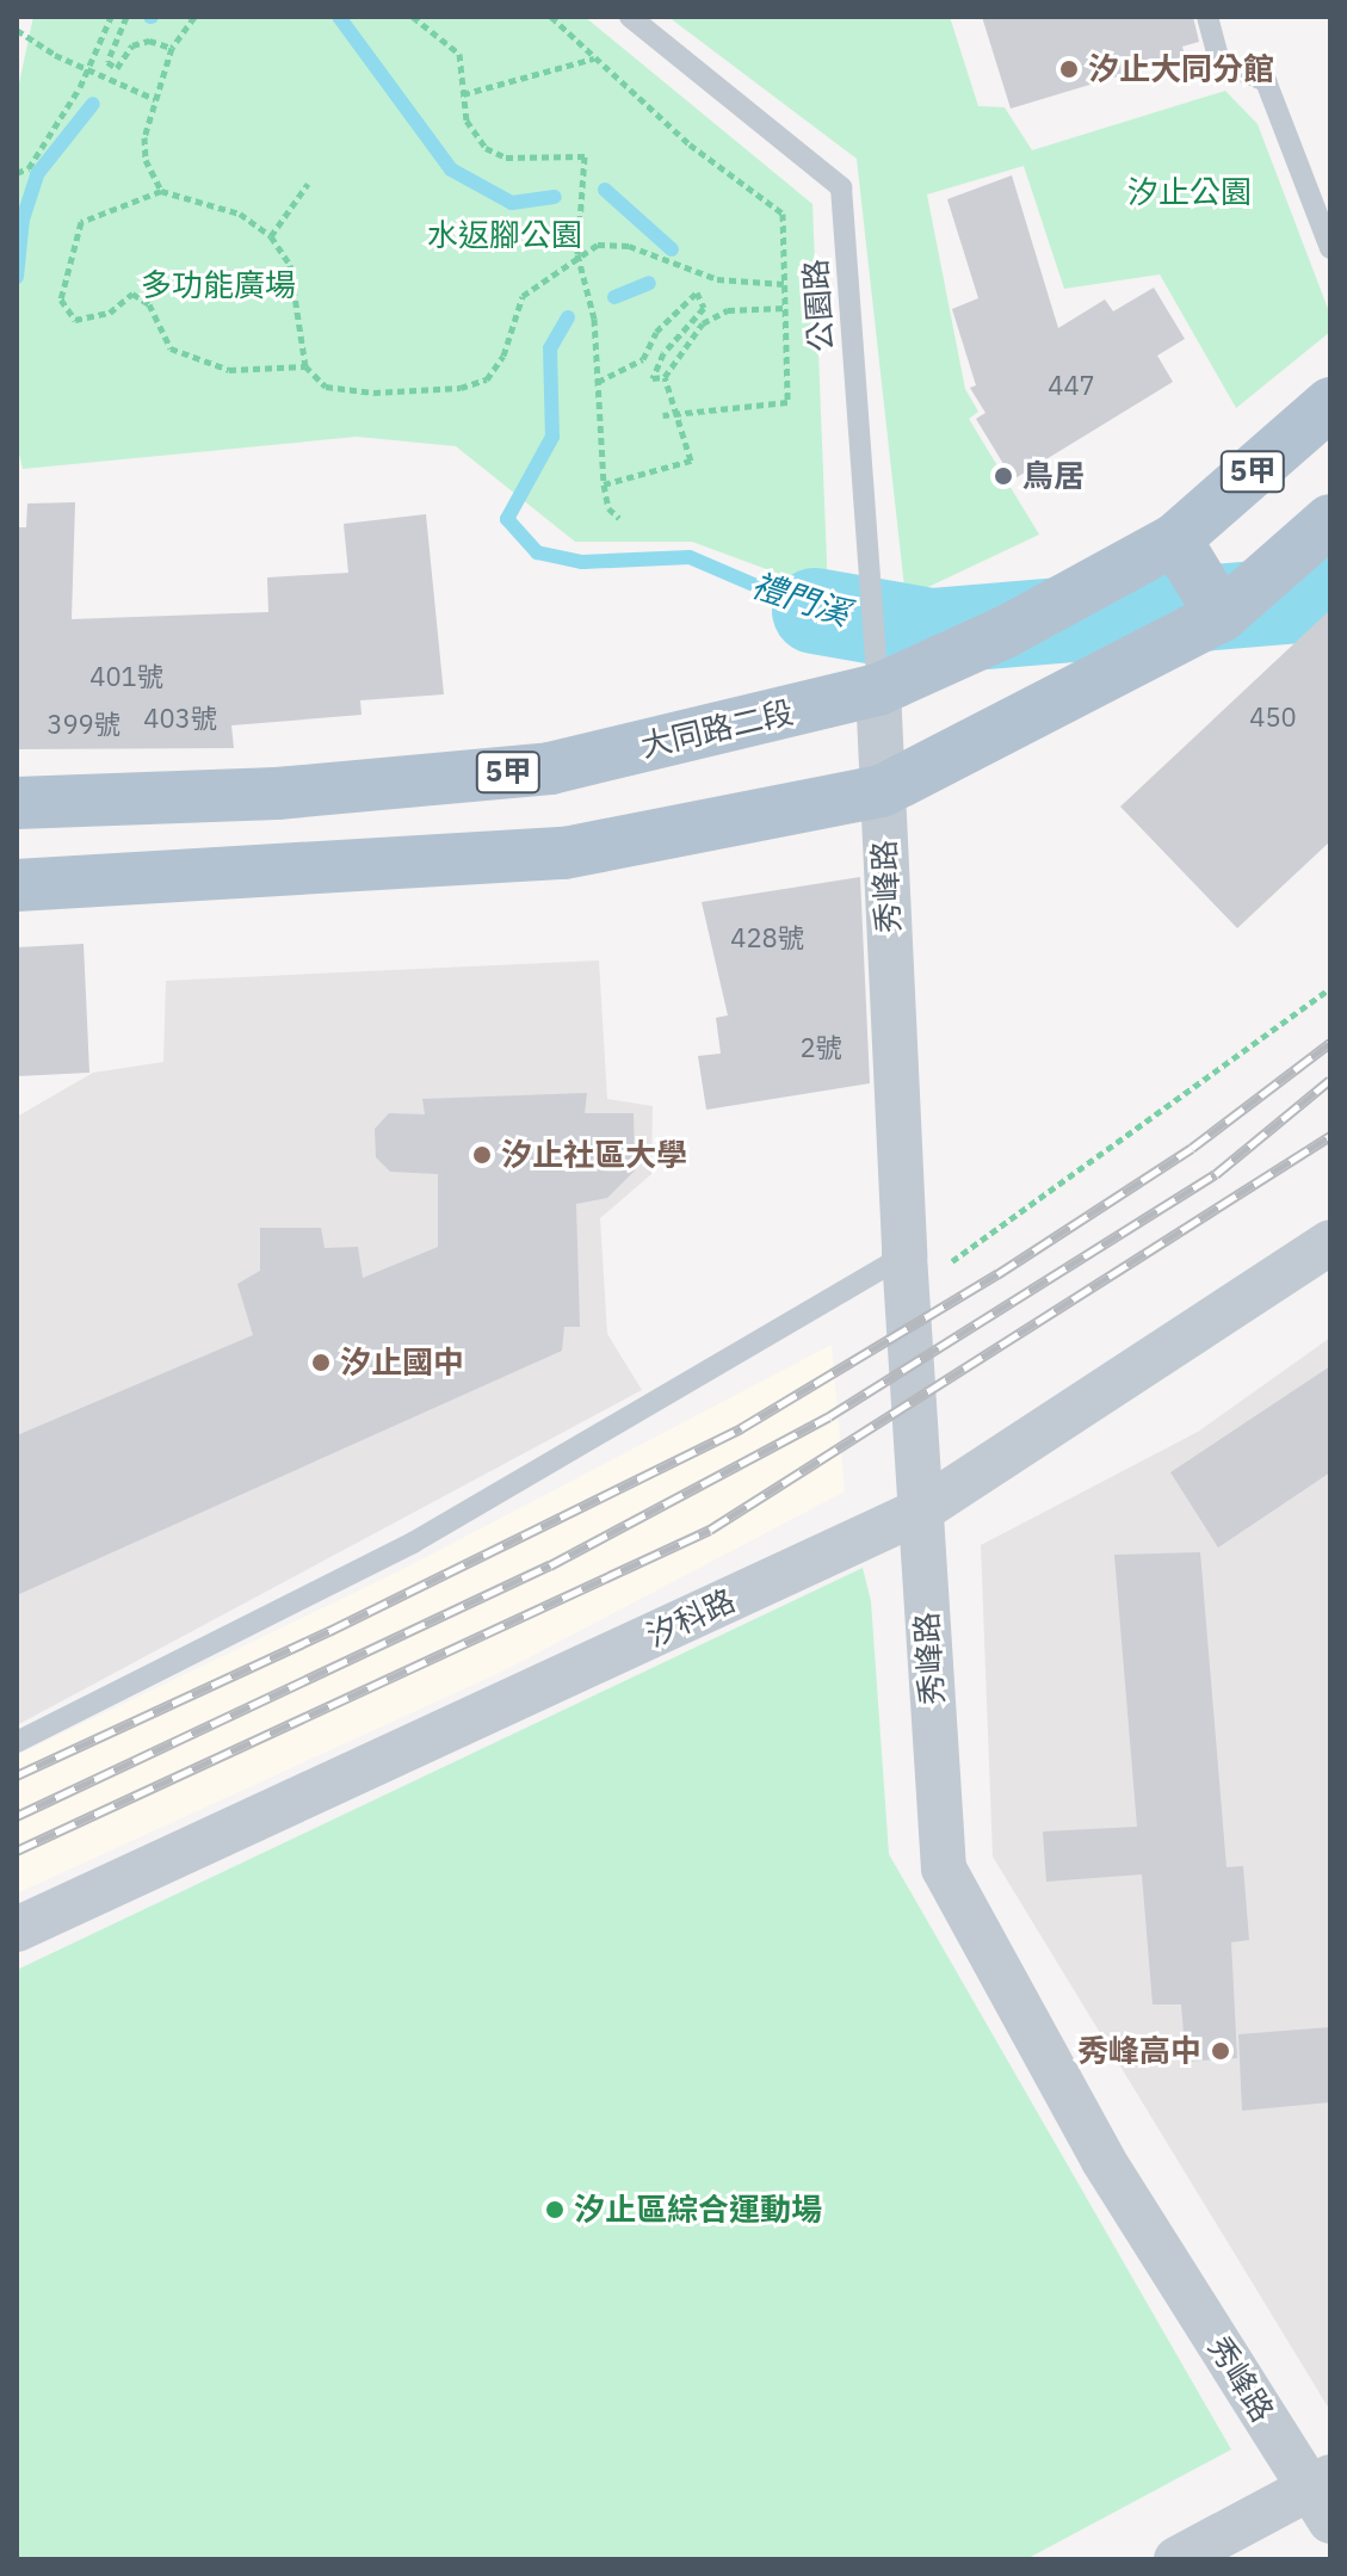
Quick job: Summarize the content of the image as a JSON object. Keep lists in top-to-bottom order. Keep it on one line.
{"streets":{"main road":["5甲","大同路二段"],"street":["秀峰路","汐科路"],"lane":["公園路"]},"crossings":[["公園路","大同路二段"],["公園路","秀峰路"],["大同路二段","秀峰路"],["秀峰路","汐科路"]],"water":["禮門溪"],"parks":["汐止公園","水返腳公園","多功能廣場"],"places":["汐止大同分館","鳥居","汐止社區大學","汐止國中","秀峰高中","汐止區綜合運動場"],"house_numbers":["447","401號","450","403號","399號","428號","2號"]}
